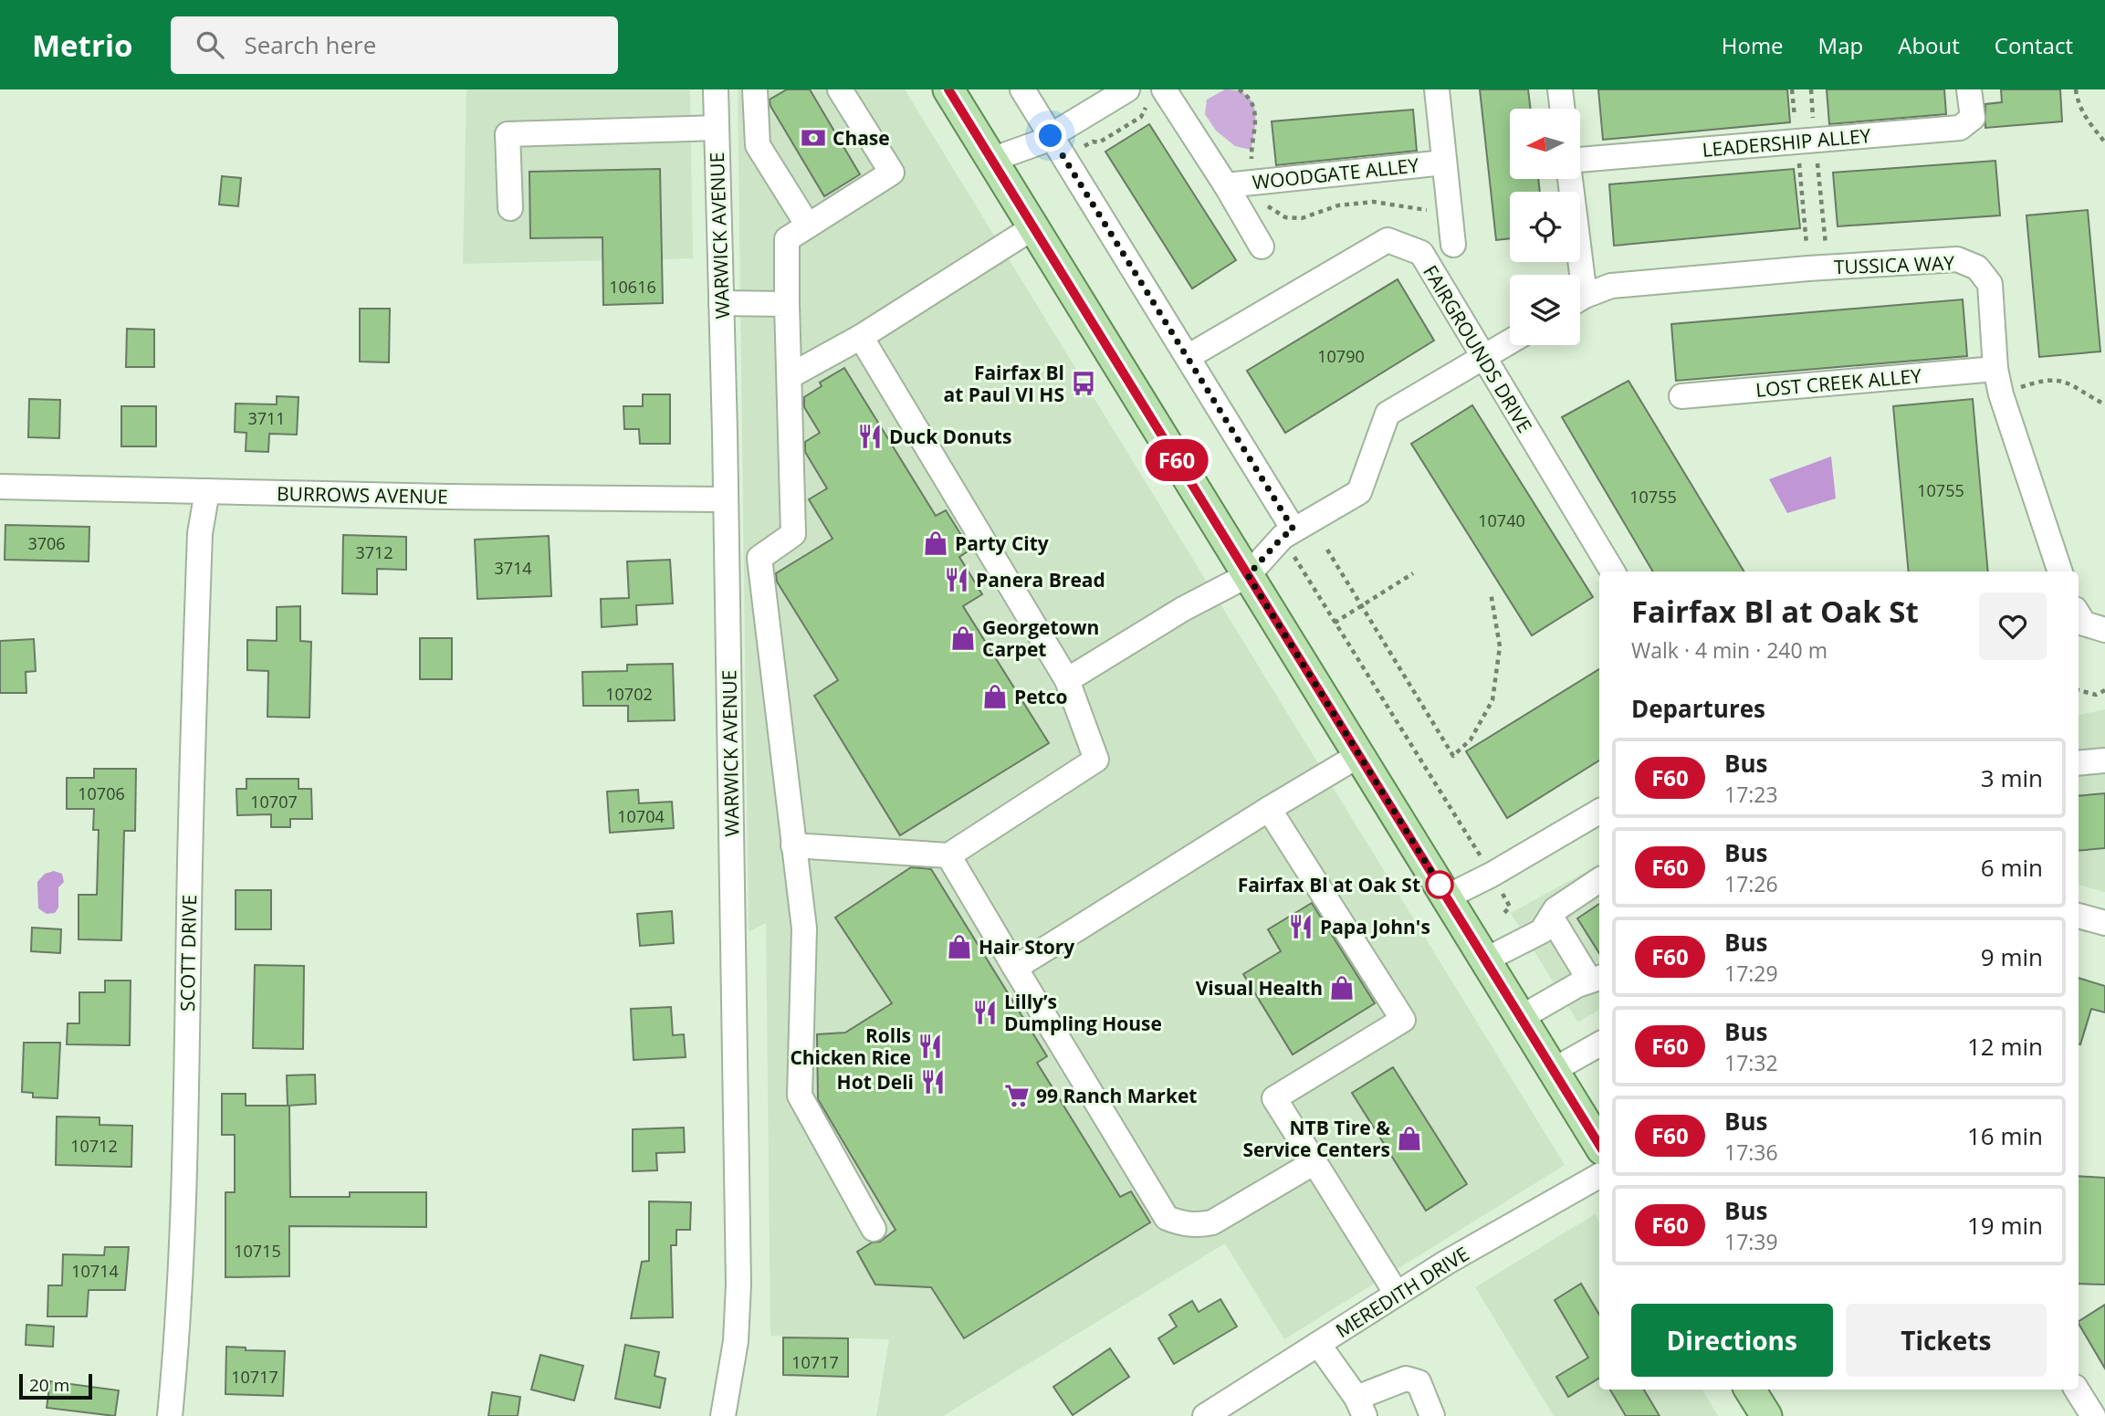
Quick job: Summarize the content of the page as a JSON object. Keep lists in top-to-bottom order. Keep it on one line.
{"streets":{"street":["LEADERSHIP ALLEY","WOODGATE ALLEY","WARWICK AVENUE","TUSSICA WAY","FAIRGROUNDS DRIVE","LOST CREEK ALLEY","BURROWS AVENUE","SCOTT DRIVE","MEREDITH DRIVE"]},"crossings":[["WARWICK AVENUE","BURROWS AVENUE"],["TUSSICA WAY","LOST CREEK ALLEY"],["BURROWS AVENUE","SCOTT DRIVE"]],"places":{"bank":["Chase"],"bus stop":["Fairfax Bl at Paul VI HS"],"restaurant":["Duck Donuts","Panera Bread","Papa John's","Lilly’s Dumpling House","Rolls Chicken Rice","Hot Deli"],"shop":["Party City","Georgetown Carpet","Petco","Hair Story","Visual Health","NTB Tire & Service Centers"],"other":["Fairfax Bl at Oak St"],"supermarket":["99 Ranch Market"]},"lines":["bus line F60"],"house_numbers":["10616","10790","3711","10755","10755","10740","3706","3712","3714","10702","10706","10707","10704","10712","10715","10714","10717","10717"],"scale_bar":"20 m","north":"left","page":{"header":"Metrio","search":"Search here","nav":["Home","Map","About","Contact"],"on_map":"F60","heading":[["Fairfax Bl at Oak St","Walk · 4 min · 240 m"],"Departures"],"list":[{"mark":"F60","name":"Bus","note":"17:23","value":"3 min"},{"mark":"F60","name":"Bus","note":"17:26","value":"6 min"},{"mark":"F60","name":"Bus","note":"17:29","value":"9 min"},{"mark":"F60","name":"Bus","note":"17:32","value":"12 min"},{"mark":"F60","name":"Bus","note":"17:36","value":"16 min"},{"mark":"F60","name":"Bus","note":"17:39","value":"19 min"}],"buttons":["Directions","Tickets"],"scale":"20 m"}}
